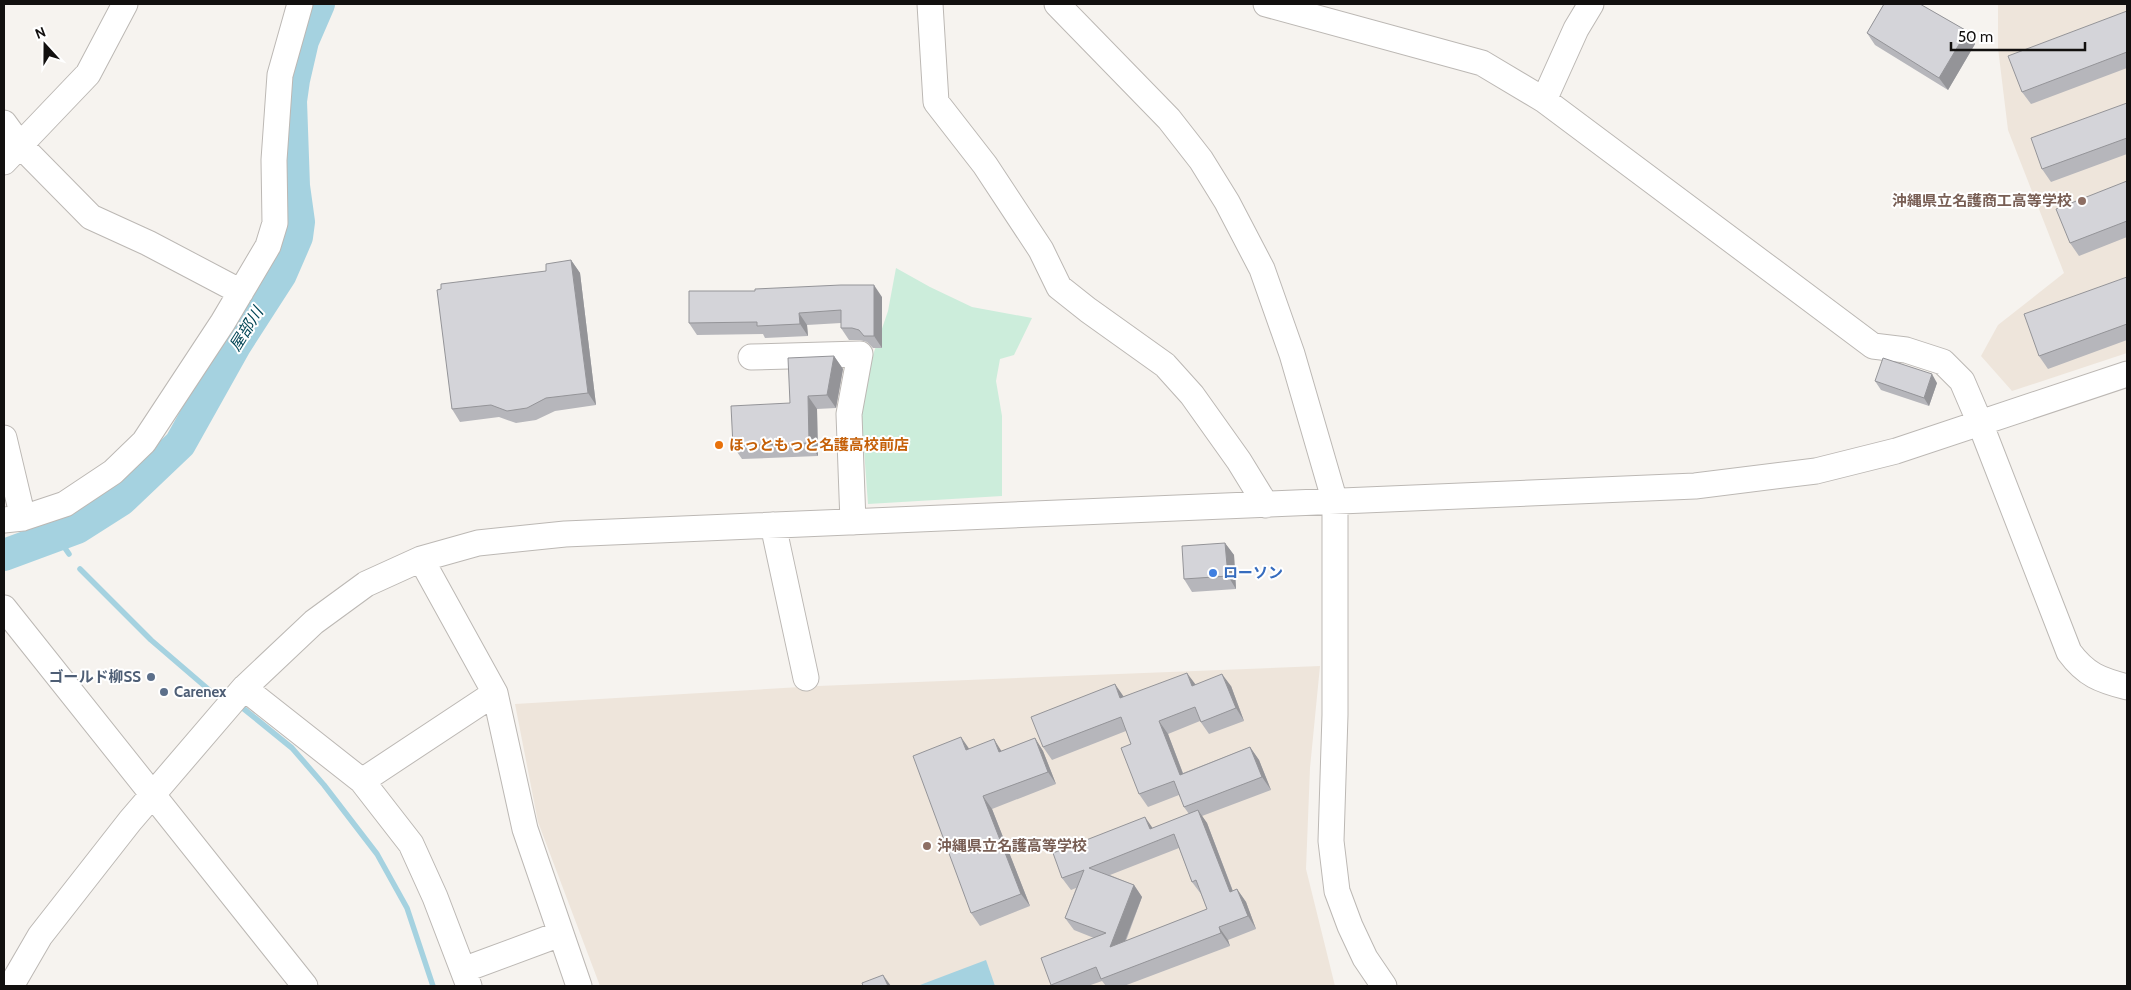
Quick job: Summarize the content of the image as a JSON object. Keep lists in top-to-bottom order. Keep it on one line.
{"water":["屋部川"],"places":["沖縄県立名護商工高等学校","ほっともっと名護高校前店","ローソン","ゴールド柳SS","Carenex","沖縄県立名護高等学校"],"scale_bar":"50 m","north":"top"}
